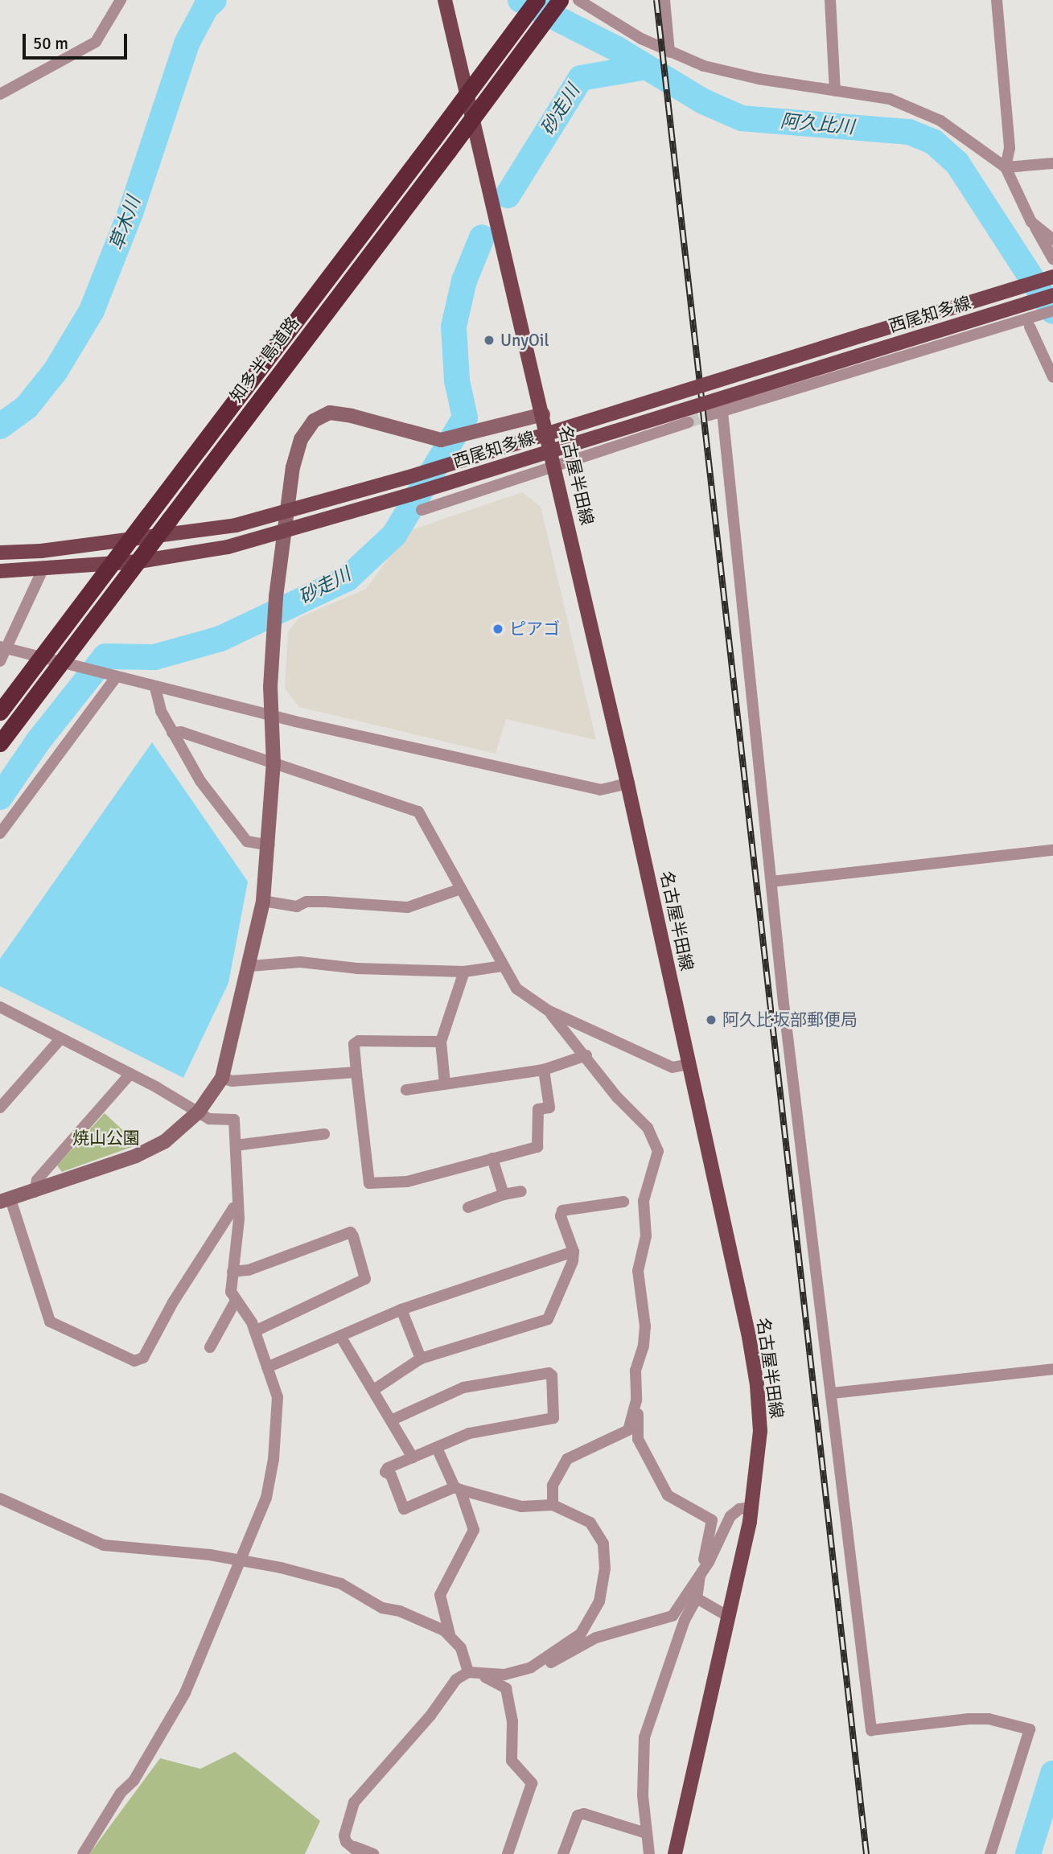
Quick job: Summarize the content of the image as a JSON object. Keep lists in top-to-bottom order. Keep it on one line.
{"streets":{"highway":["知多半島道路"],"main road":["西尾知多線","名古屋半田線"]},"water":["砂走川","阿久比川","草木川"],"parks":["焼山公園"],"places":["UnyOil","ピアゴ","阿久比坂部郵便局"],"scale_bar":"50 m"}
